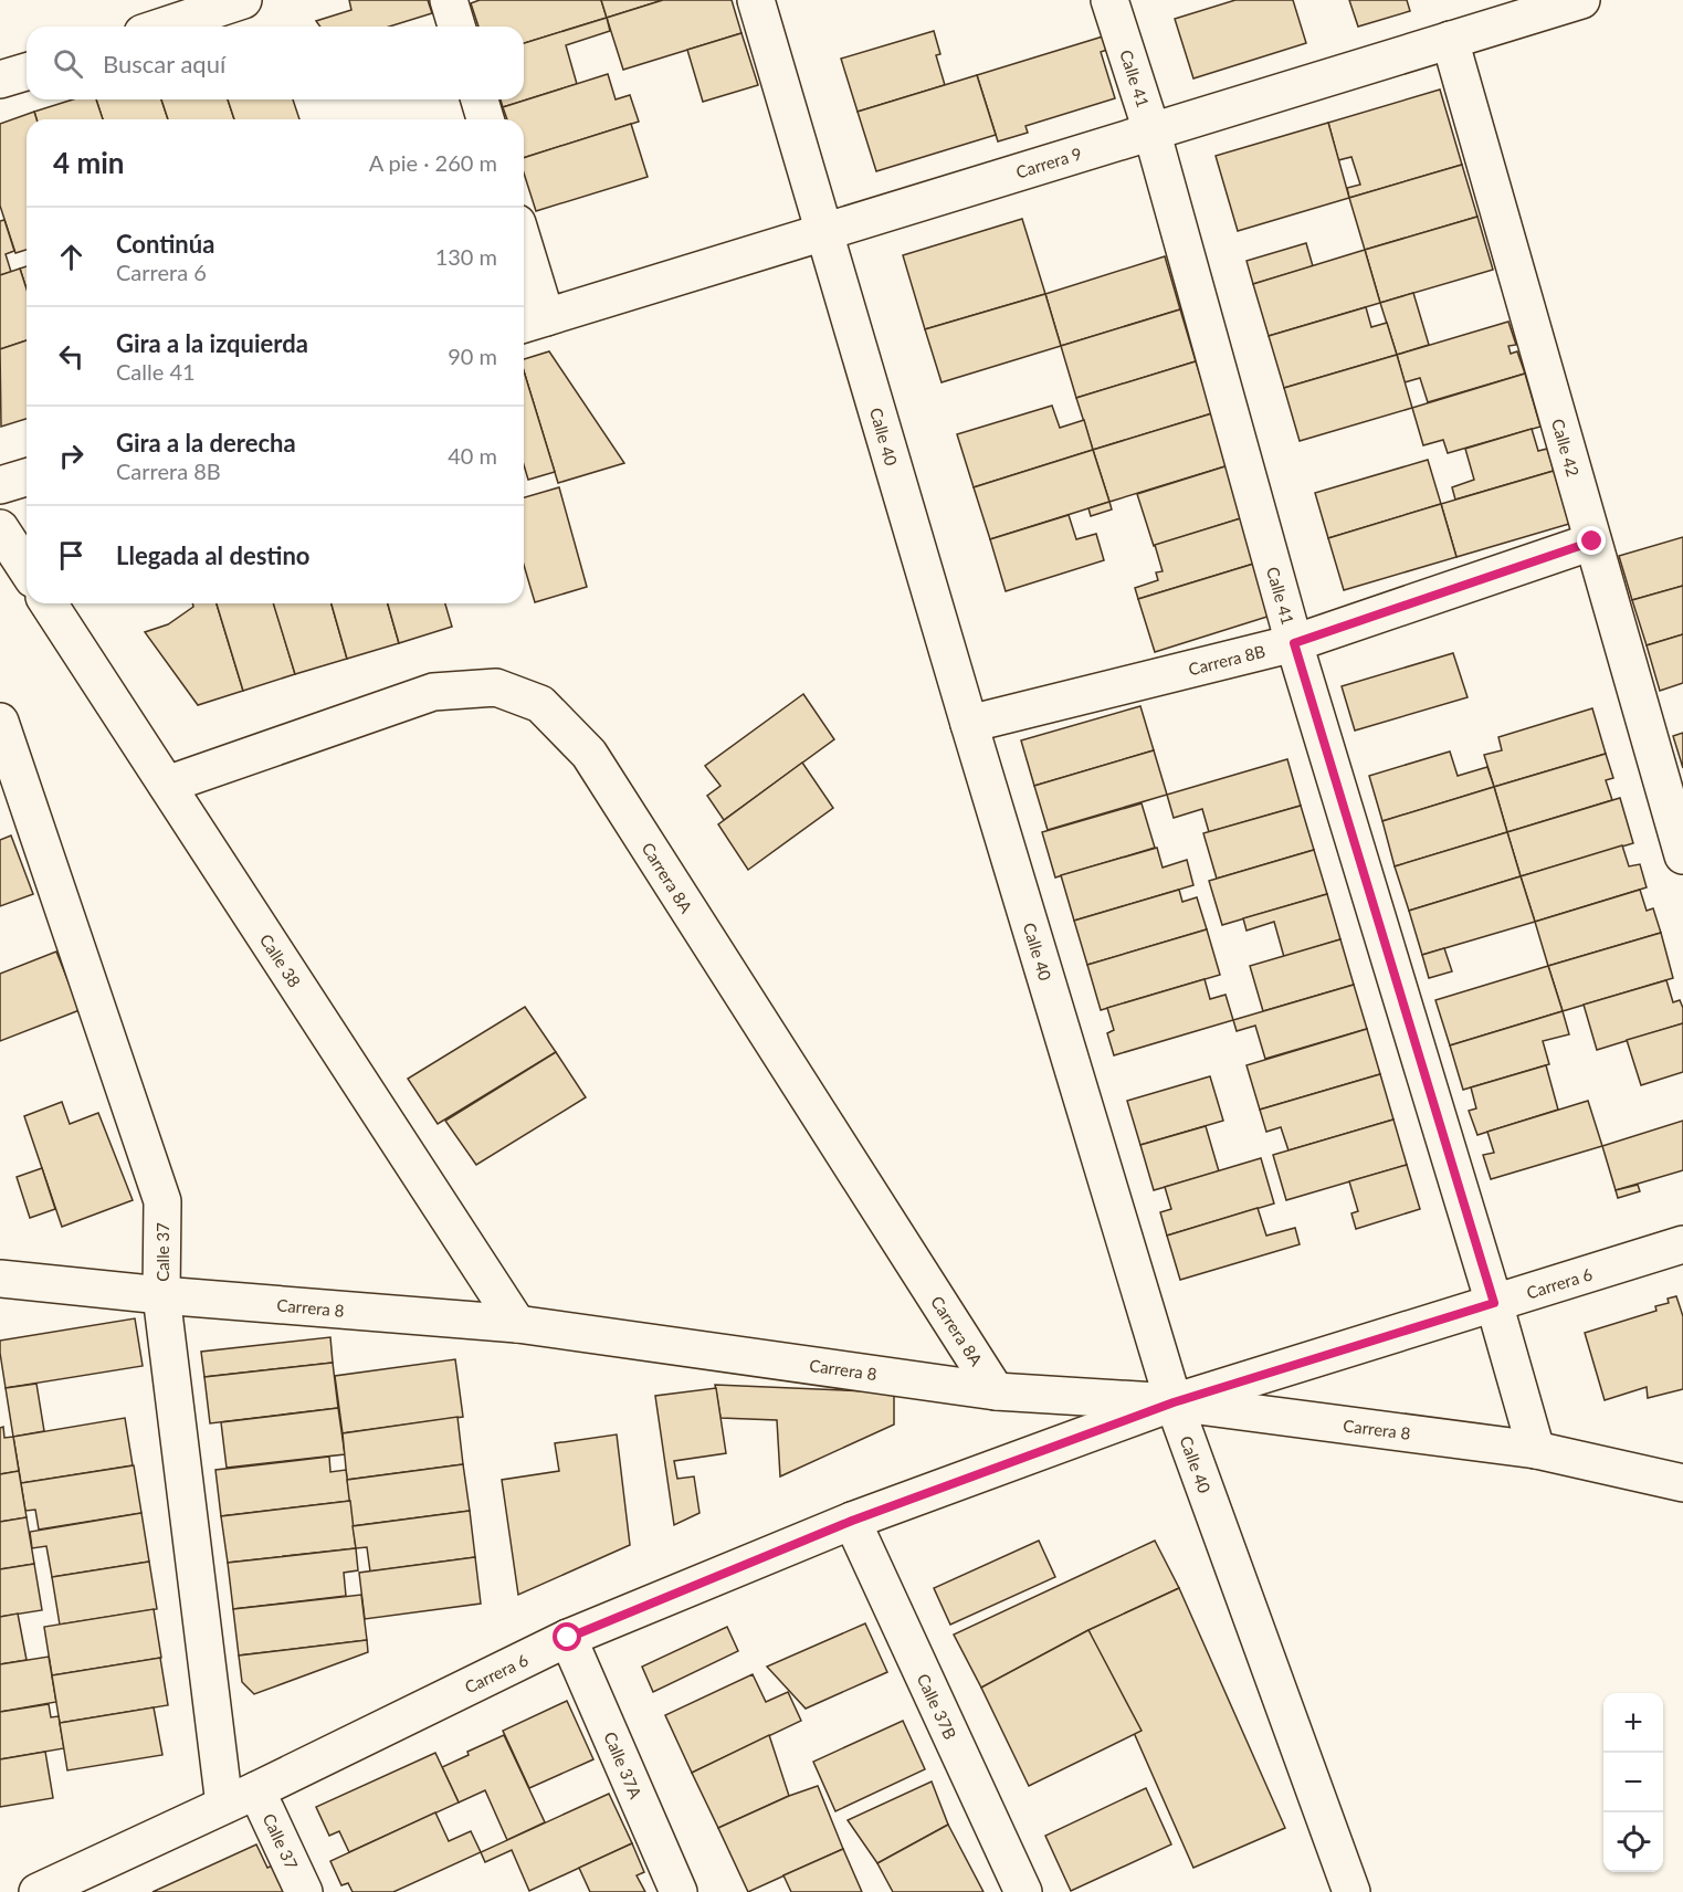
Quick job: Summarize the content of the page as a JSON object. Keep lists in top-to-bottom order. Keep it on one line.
{"streets":{"street":["Calle 41","Carrera 9","Calle 40","Calle 42","Carrera 8B","Carrera 8A","Calle 38","Calle 37","Carrera 6","Carrera 8","Calle 37B","Calle 37A"]},"crossings":[["Calle 41","Carrera 9"],["Calle 41","Carrera 8B"],["Calle 41","Carrera 6"],["Calle 41","Carrera 8"],["Carrera 9","Calle 40"],["Carrera 9","Calle 42"],["Calle 40","Carrera 8B"],["Calle 40","Carrera 6"],["Calle 40","Carrera 8"],["Calle 42","Carrera 8B"],["Carrera 8A","Calle 38"],["Carrera 8A","Carrera 8"],["Calle 38","Carrera 8"],["Calle 37","Carrera 6"],["Calle 37","Carrera 8"],["Carrera 6","Carrera 8"],["Carrera 6","Calle 37B"],["Carrera 6","Calle 37A"]],"page":{"search":"Buscar aquí","heading":["4 min","A pie · 260 m"],"list":[["Continúa","Carrera 6","130 m"],["Gira a la izquierda","Calle 41","90 m"],["Gira a la derecha","Carrera 8B","40 m"],"Llegada al destino"],"map_buttons":["+","−"]}}
